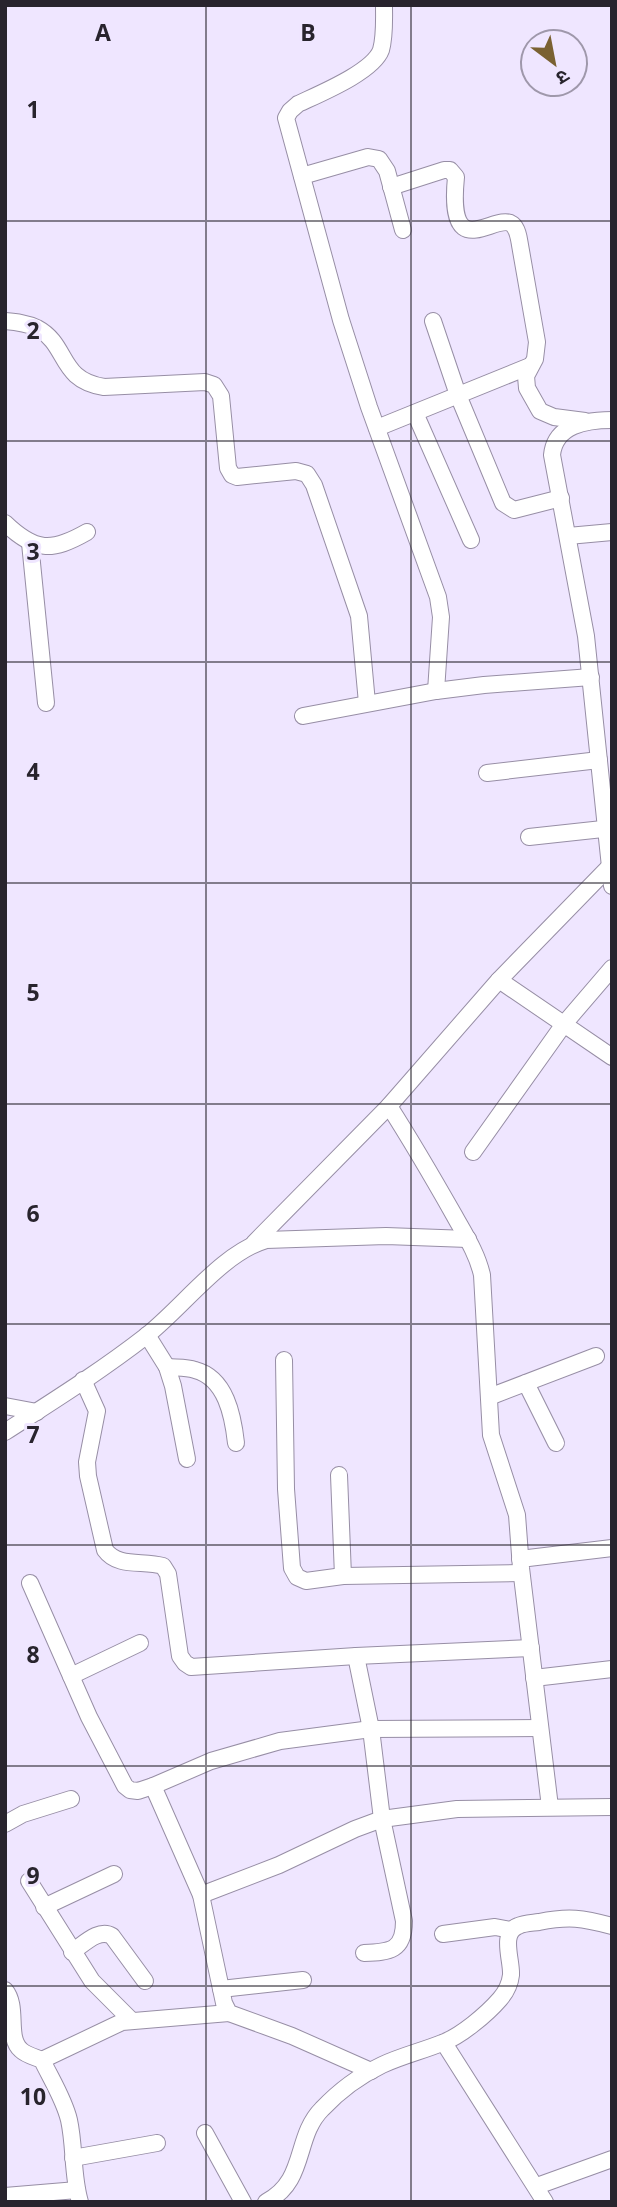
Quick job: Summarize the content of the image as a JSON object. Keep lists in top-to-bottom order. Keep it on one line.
{"north":"bottom right","grid":{"columns":["A","B"],"rows":["1","2","3","4","5","6","7","8","9","10"]}}
